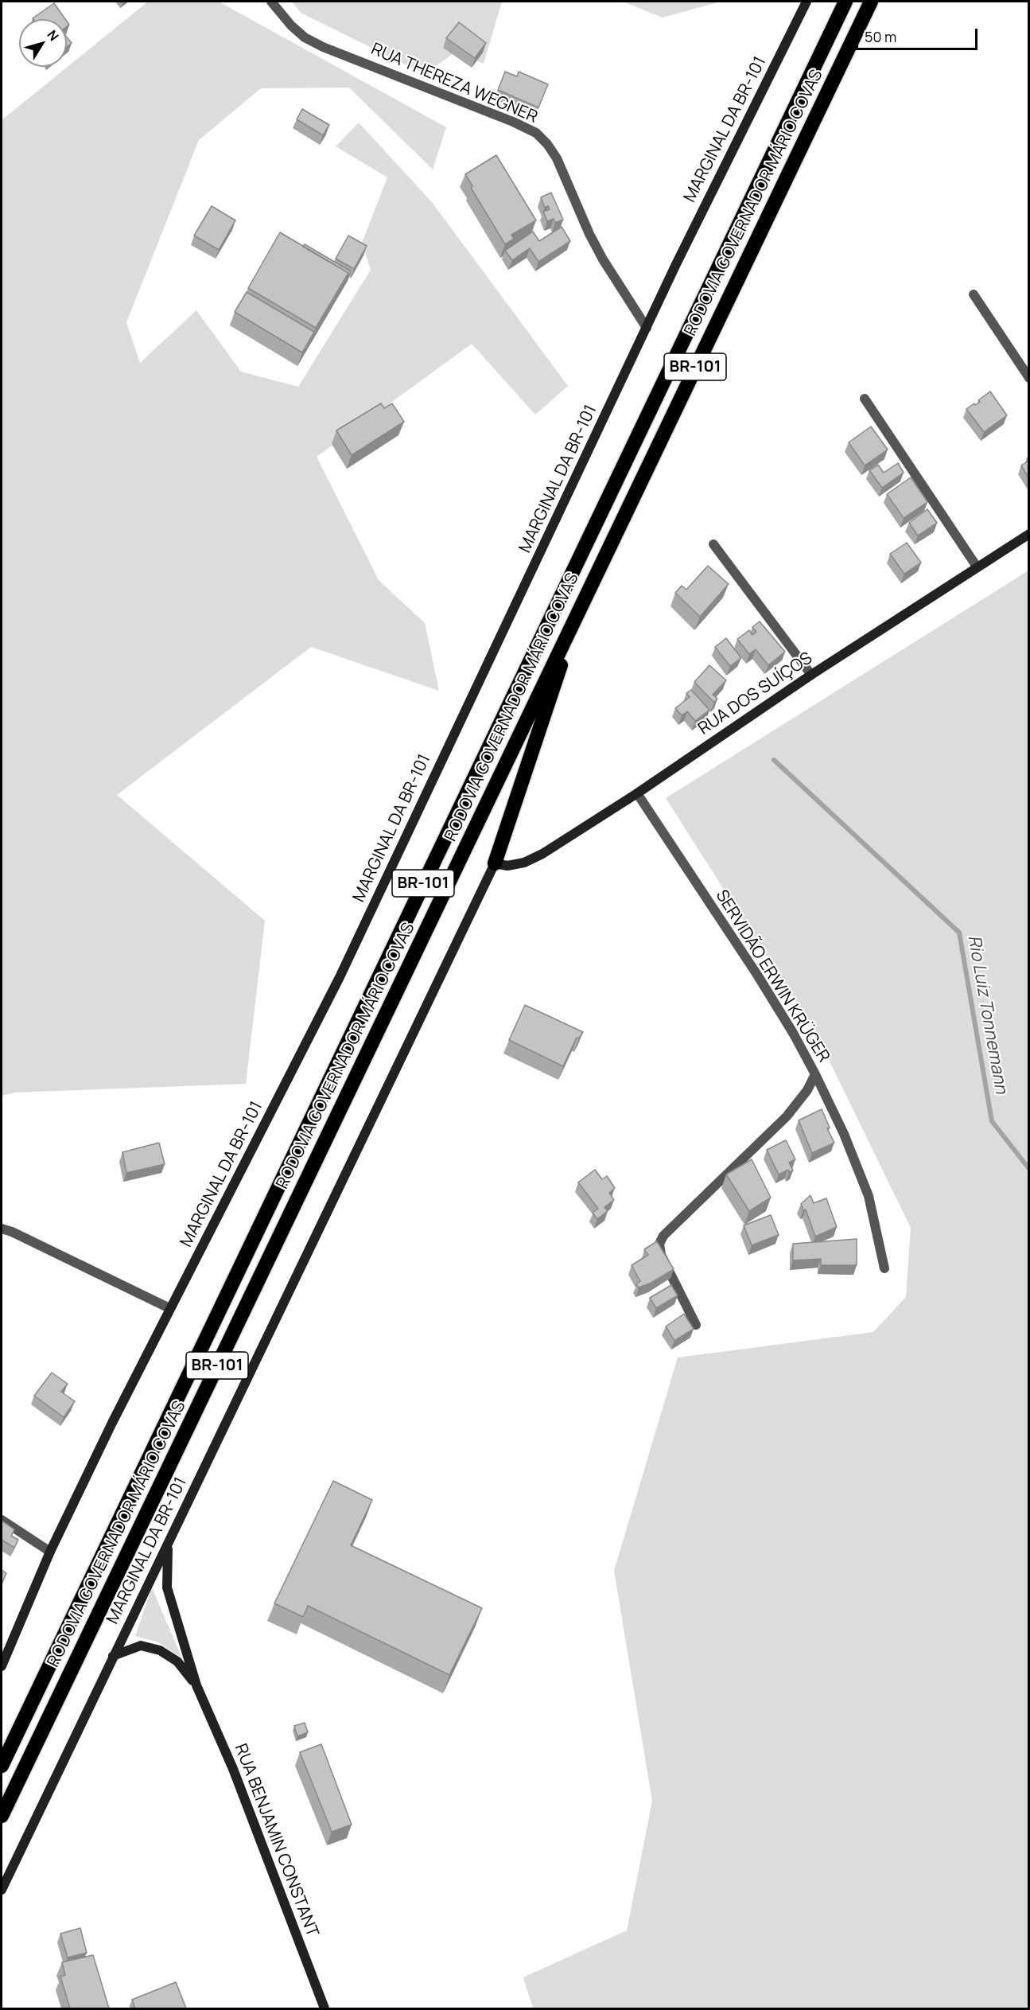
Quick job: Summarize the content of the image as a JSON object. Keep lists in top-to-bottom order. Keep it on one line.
{"streets":{"highway":["RODOVIA GOVERNADOR MÁRIO COVAS","BR-101"],"main road":["MARGINAL DA BR-101","RUA DOS SUÍÇOS","RUA BENJAMIN CONSTANT"],"street":["RUA THEREZA WEGNER","SERVIDÃO ERWIN KRÜGER"]},"crossings":[["RUA THEREZA WEGNER","MARGINAL DA BR-101"],["MARGINAL DA BR-101","RUA DOS SUÍÇOS"],["MARGINAL DA BR-101","RUA BENJAMIN CONSTANT"],["RUA DOS SUÍÇOS","SERVIDÃO ERWIN KRÜGER"]],"water":["Rio Luiz Tonnemann"],"scale_bar":"50 m","north":"top right"}
